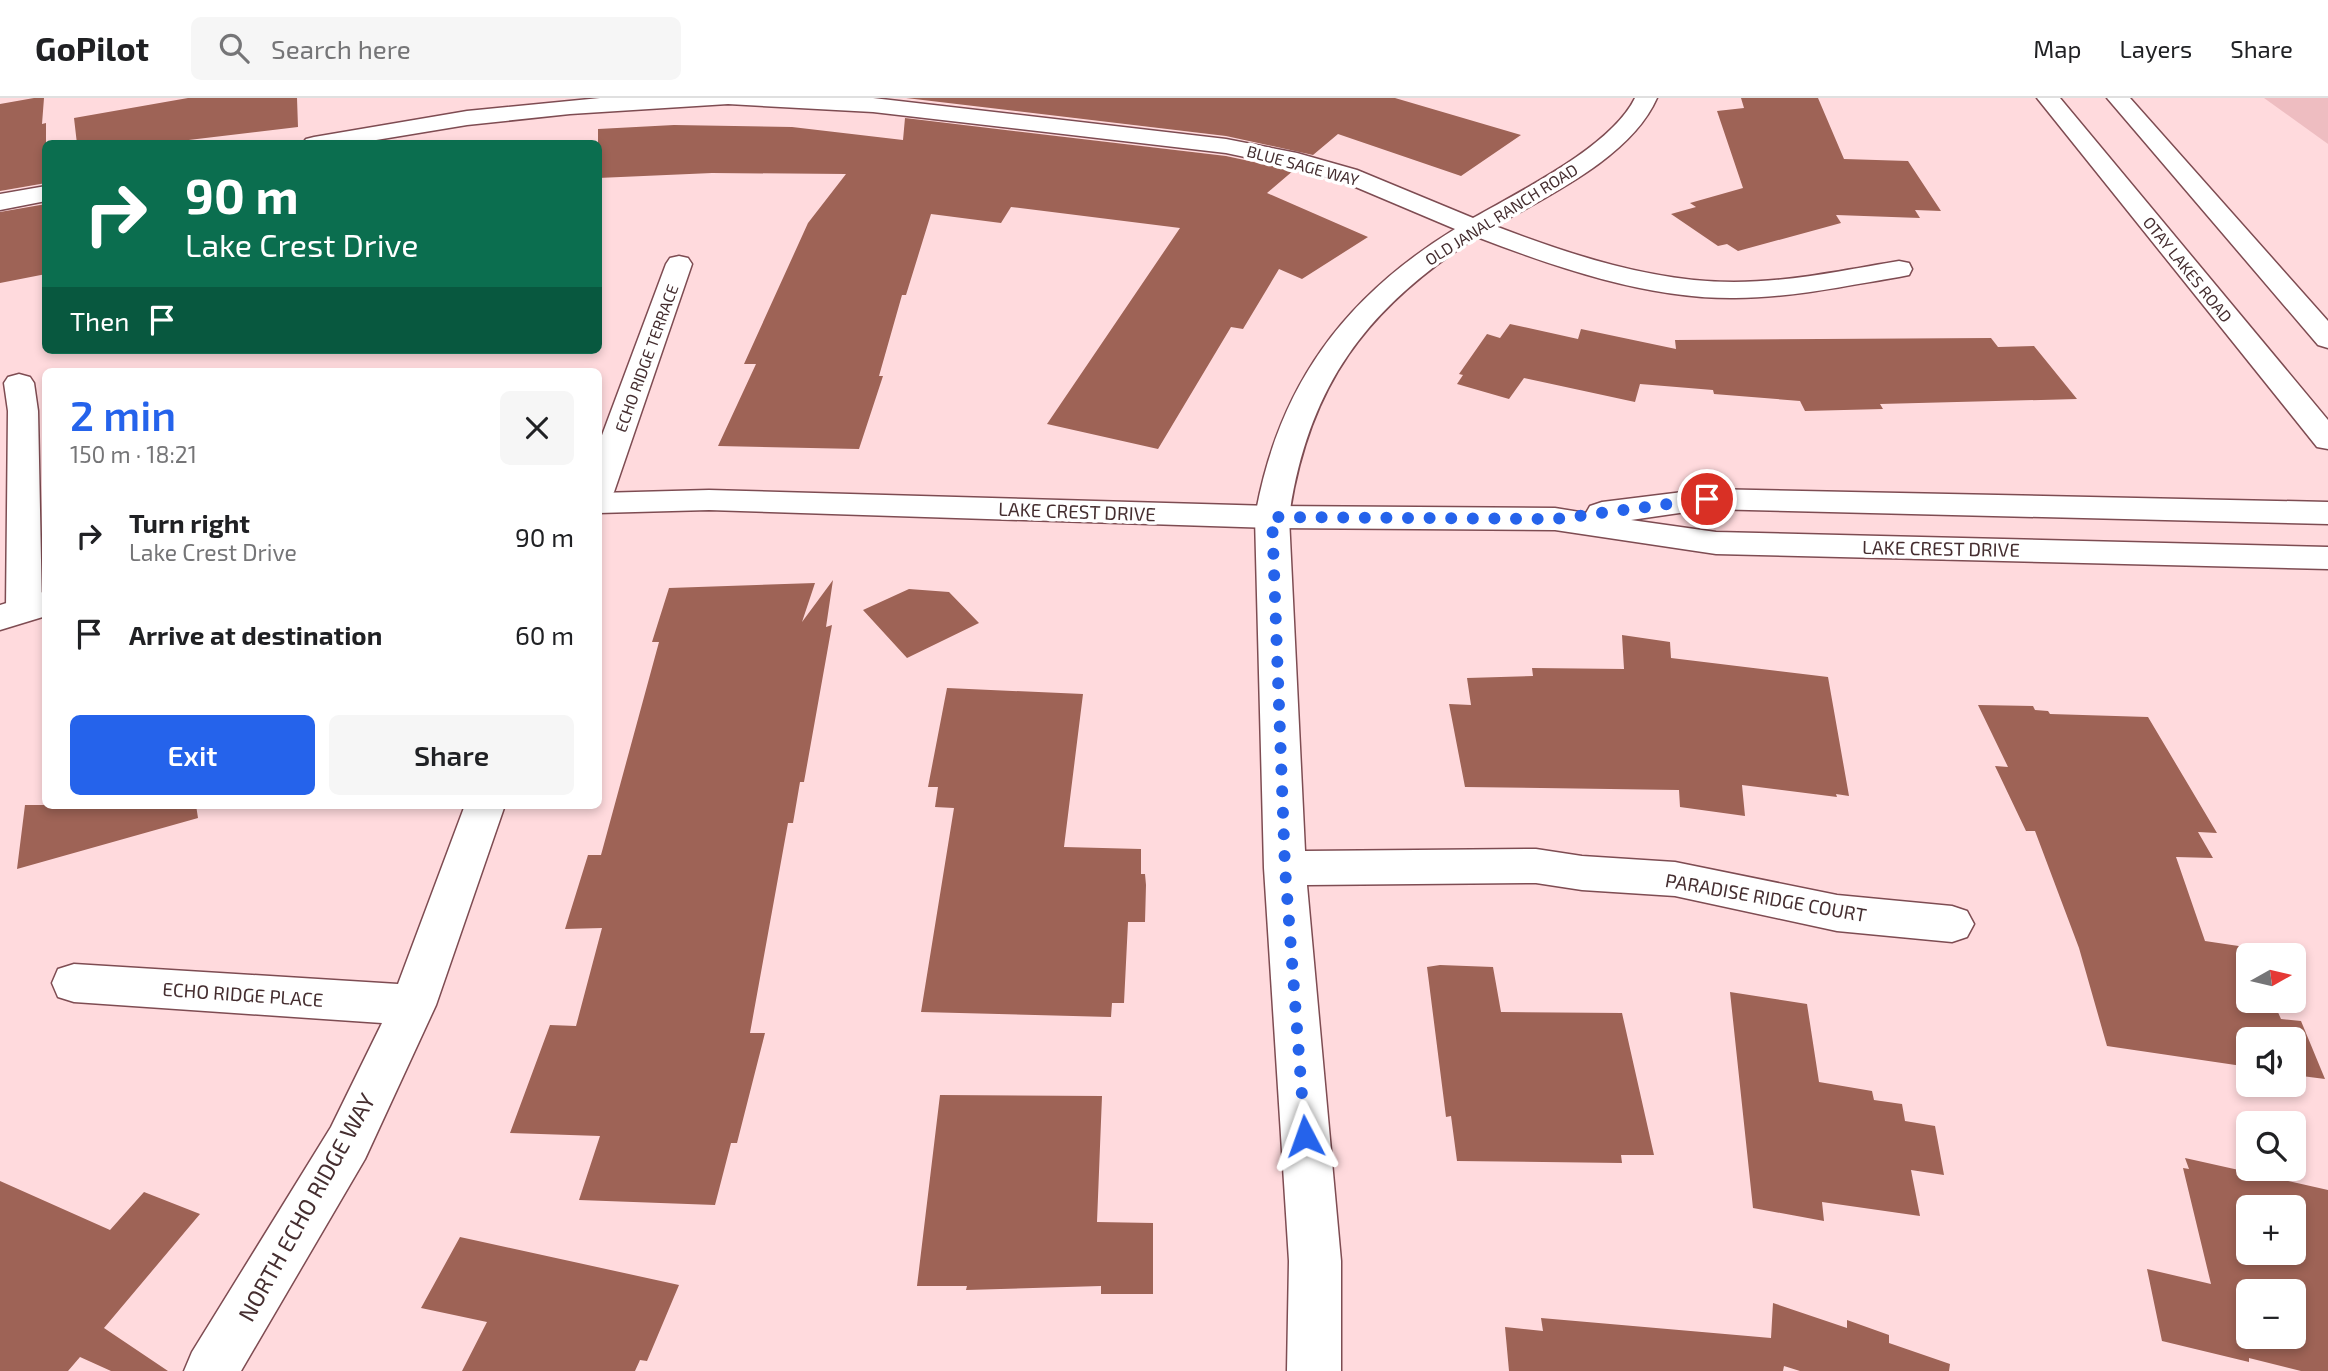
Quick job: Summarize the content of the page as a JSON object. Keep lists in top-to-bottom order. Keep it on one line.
{"streets":{"street":["BLUE SAGE WAY","OLD JANAL RANCH ROAD","OTAY LAKES ROAD","ECHO RIDGE TERRACE","LAKE CREST DRIVE","PARADISE RIDGE COURT","ECHO RIDGE PLACE","NORTH ECHO RIDGE WAY"]},"crossings":[["BLUE SAGE WAY","OLD JANAL RANCH ROAD"],["OLD JANAL RANCH ROAD","LAKE CREST DRIVE"],["OLD JANAL RANCH ROAD","PARADISE RIDGE COURT"],["ECHO RIDGE PLACE","NORTH ECHO RIDGE WAY"]],"north":"right","page":{"header":"GoPilot","search":"Search here","nav":["Map","Layers","Share"],"turn":["90 m","Lake Crest Drive"],"then":"Then","heading":["2 min","150 m · 18:21"],"list":[{"name":"Turn right","note":"Lake Crest Drive","value":"90 m"},{"name":"Arrive at destination","value":"60 m"}],"buttons":["Exit","Share"],"map_buttons":["+","−"]}}
